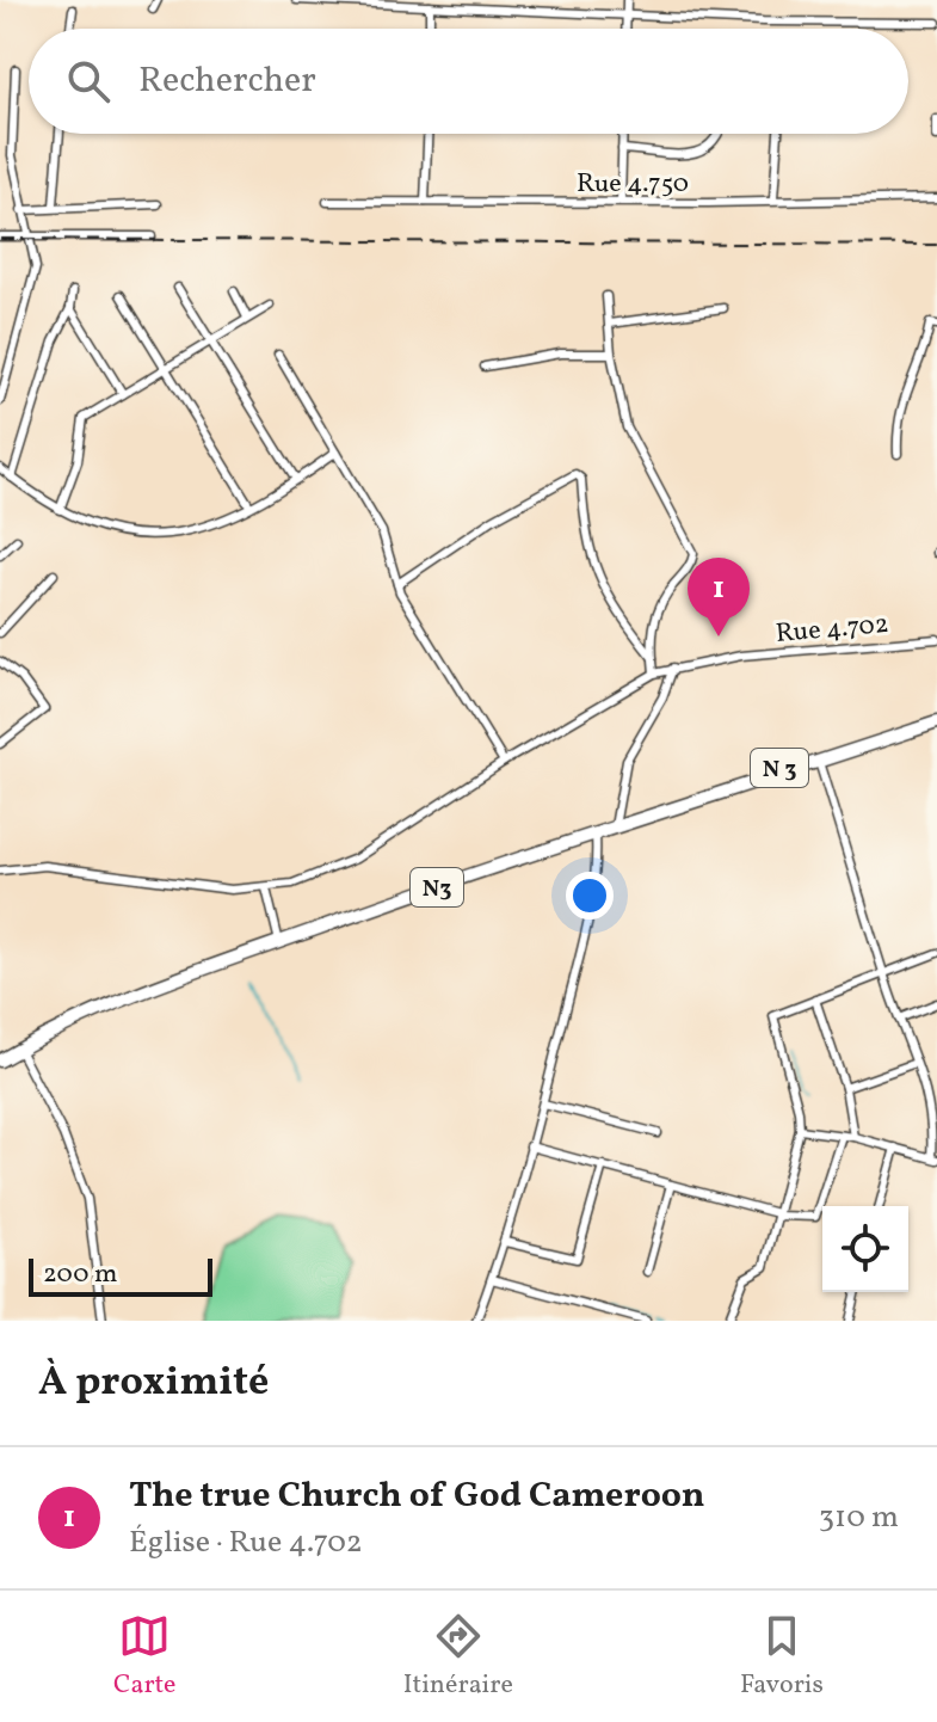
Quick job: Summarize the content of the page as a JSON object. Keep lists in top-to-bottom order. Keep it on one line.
{"streets":{"highway":["N 3","N3"],"street":["Rue 4.750","Rue 4.702"]},"crossings":[["N 3","N3"]],"scale_bar":"200 m","page":{"search":"Rechercher","pins":"1","scale":"200 m","heading":"À proximité","list":[{"mark":"1","name":"The true Church of God Cameroon","note":"Église · Rue 4.702","value":"310 m"}],"nav":["Carte","Itinéraire","Favoris"]}}
